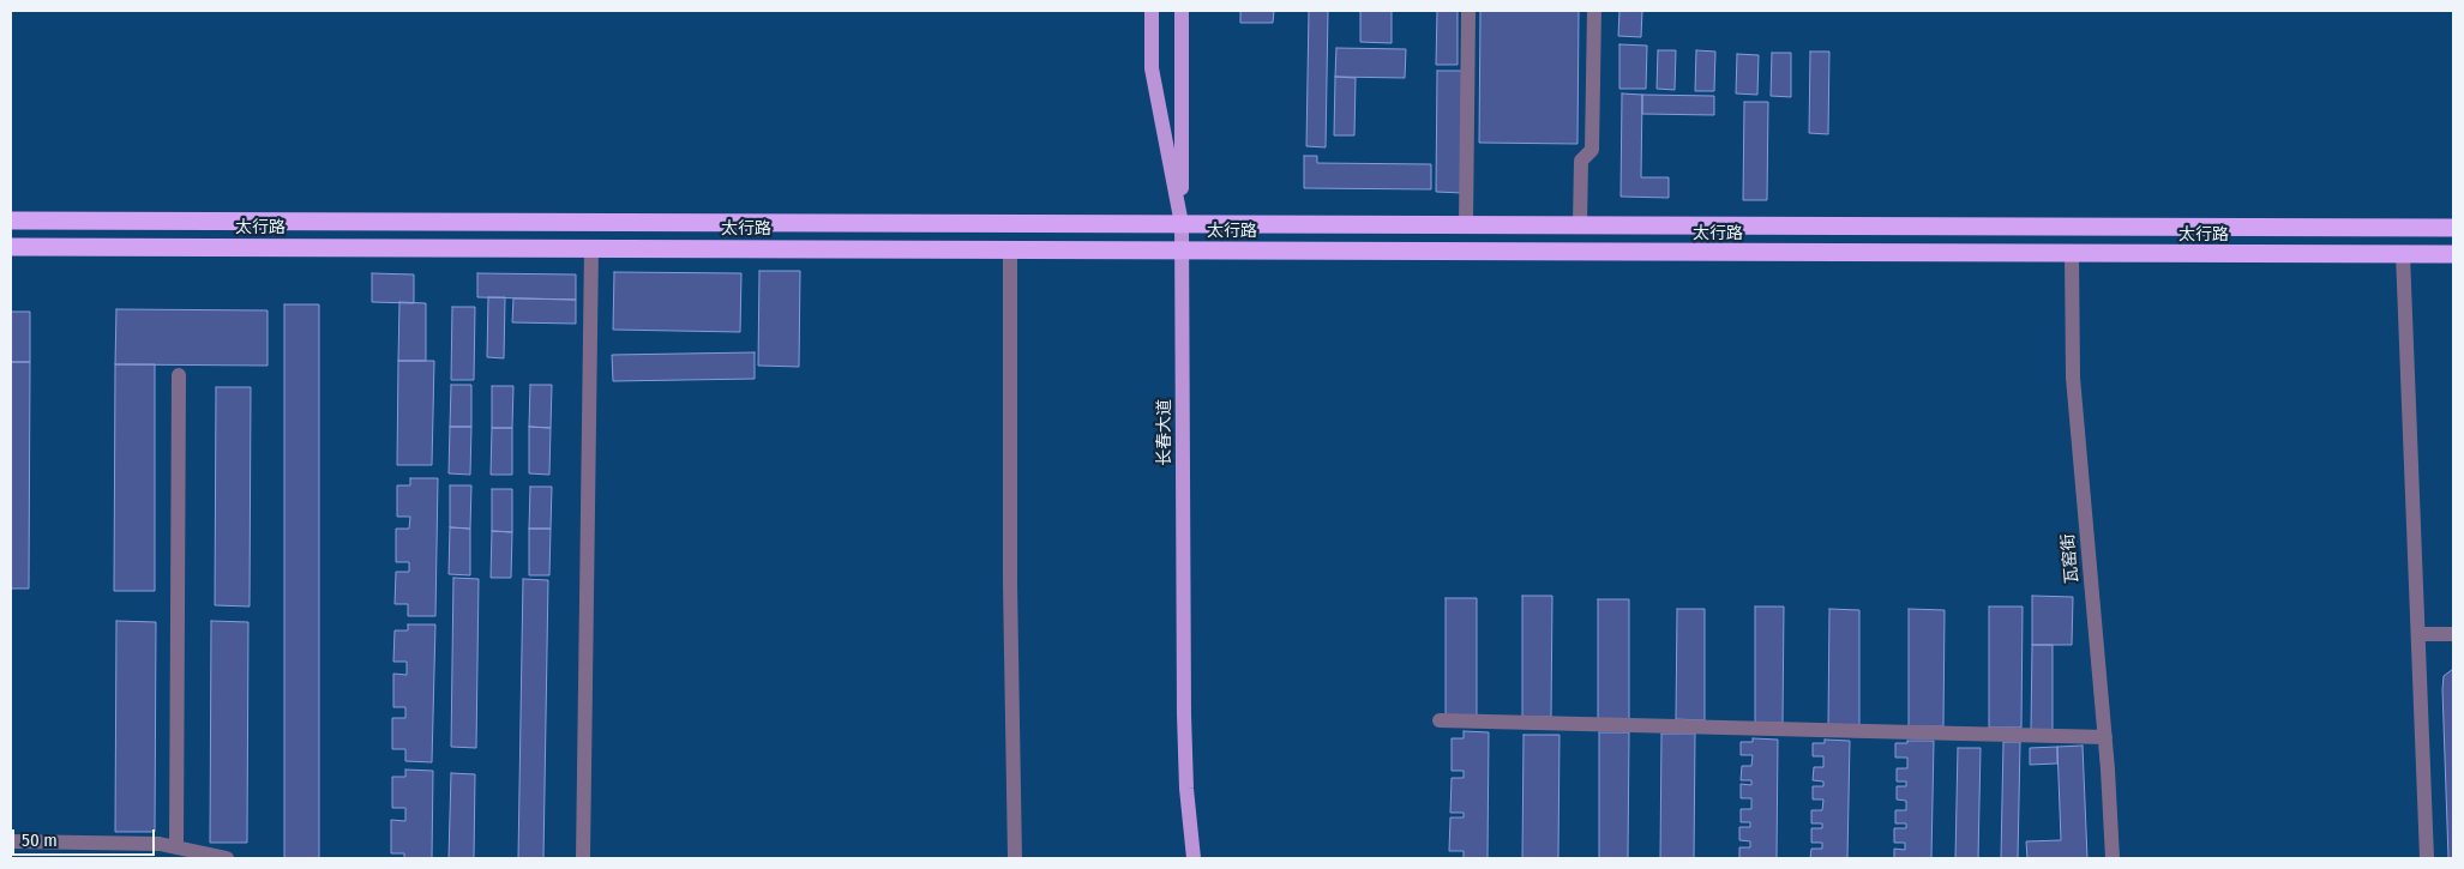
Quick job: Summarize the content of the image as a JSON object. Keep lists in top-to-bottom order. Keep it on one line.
{"streets":{"highway":["太行路"],"main road":["长春大道"],"street":["瓦窑街"]},"crossings":[["太行路","长春大道"],["太行路","瓦窑街"]],"scale_bar":"50 m"}
